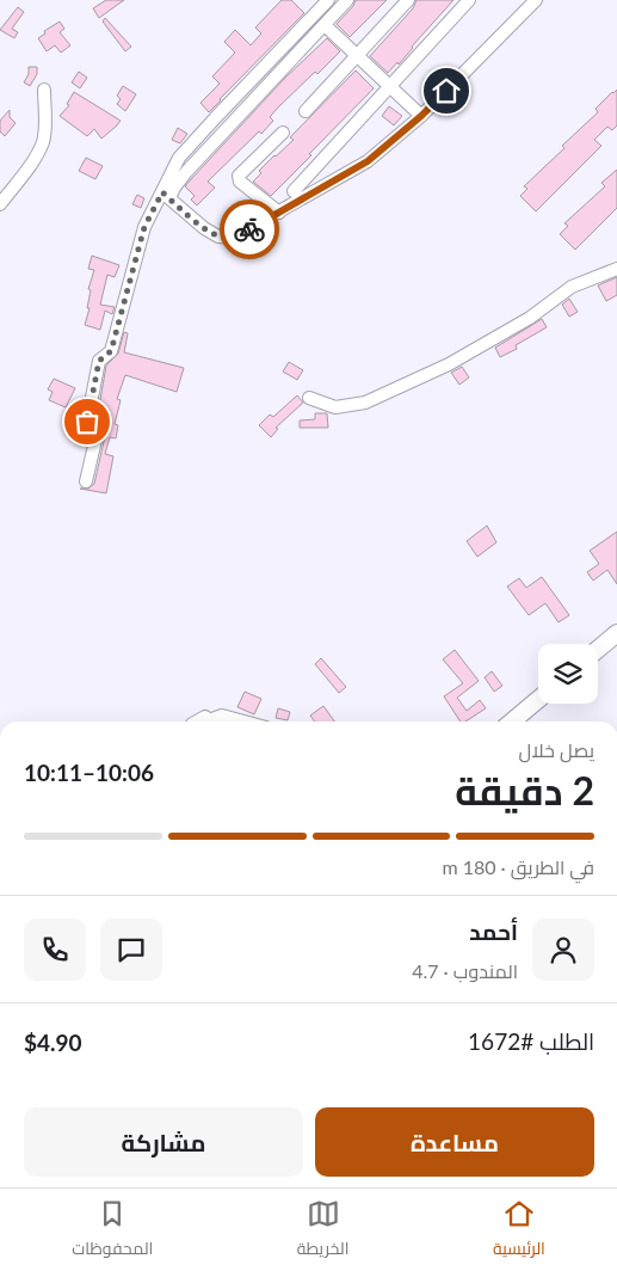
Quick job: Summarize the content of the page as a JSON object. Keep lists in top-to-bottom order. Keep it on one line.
{"page":{"heading":["2 دقيقة","يصل خلال","10:06–10:11"],"panel":["أحمد","المندوب · 4.7","الطلب #1672","$4.90"],"bar":"في الطريق · 180 m","buttons":["مساعدة","مشاركة"],"tabs":["الرئيسية","الخريطة","المحفوظات"]}}
